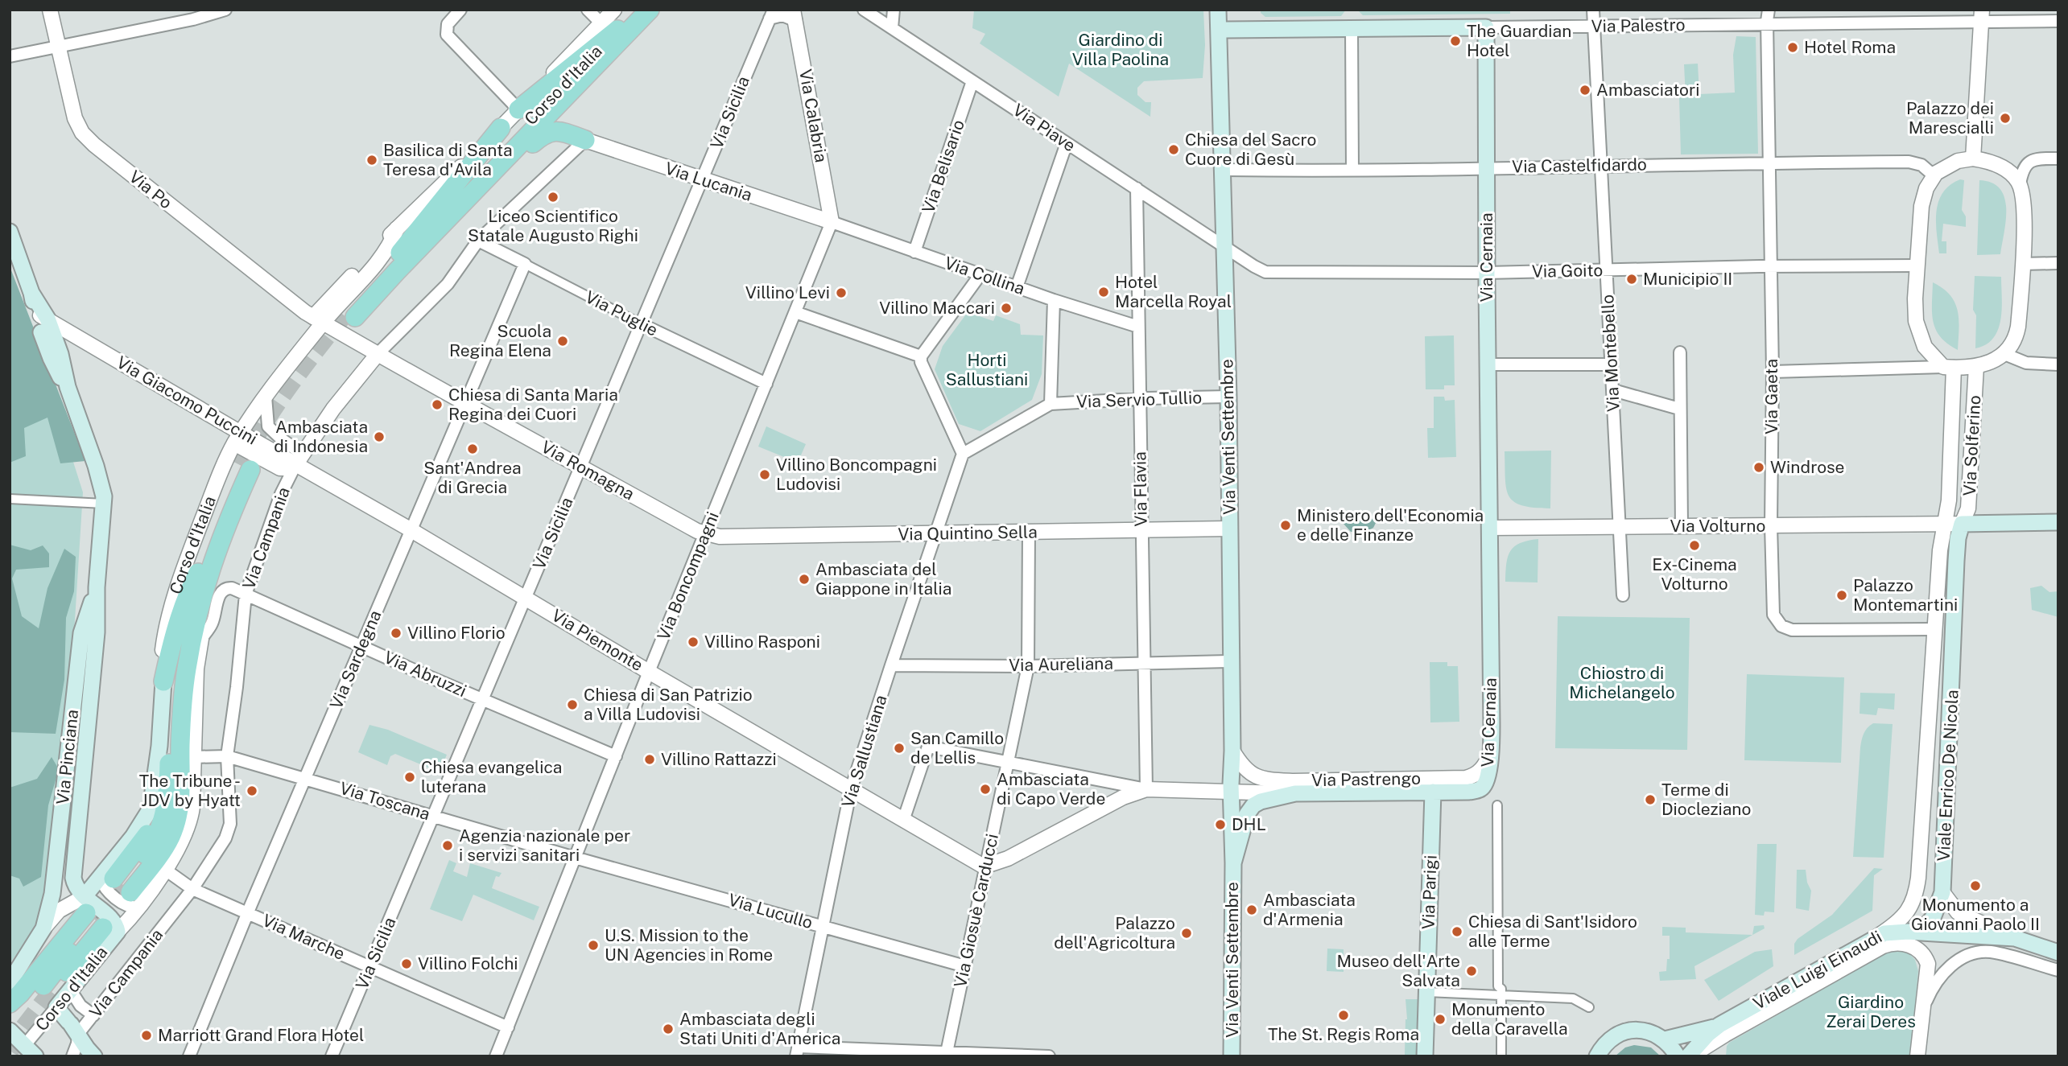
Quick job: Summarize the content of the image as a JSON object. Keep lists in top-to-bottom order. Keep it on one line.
{"streets":{"main road":["Via Palestro","Corso d'Italia","Via Cernaia","Via Venti Settembre","Via Pinciana","Viale Enrico De Nicola","Via Pastrengo","Via Parigi","Viale Luigi Einaudi"],"street":["Via Sicilia","Via Calabria","Via Piave","Via Castelfidardo","Via Belisario","Via Lucania","Via Po","Via Goito","Via Collina","Via Puglie","Via Montebello","Via Gaeta","Via Servio Tullio","Via Giacomo Puccini","Via Solferino","Via Romagna","Via Flavia","Via Volturno","Via Quintino Sella","Via Campania","Via Boncompagni","Via Piemonte","Via Sardegna","Via Aureliana","Via Abruzzi","Via Sallustiana","Via Toscana","Via Giosuè Carducci","Via Lucullo","Via Marche"]},"crossings":[["Via Palestro","Via Cernaia"],["Via Palestro","Via Montebello"],["Via Palestro","Via Gaeta"],["Via Palestro","Via Venti Settembre"],["Corso d'Italia","Via Po"],["Corso d'Italia","Via Giacomo Puccini"],["Corso d'Italia","Via Romagna"],["Corso d'Italia","Via Abruzzi"],["Corso d'Italia","Via Pinciana"],["Corso d'Italia","Via Toscana"],["Corso d'Italia","Via Marche"],["Via Sicilia","Via Lucania"],["Via Sicilia","Via Puglie"],["Via Sicilia","Via Romagna"],["Via Sicilia","Via Piemonte"],["Via Sicilia","Via Abruzzi"],["Via Sicilia","Via Toscana"],["Via Sicilia","Via Marche"],["Via Calabria","Via Lucania"],["Via Calabria","Via Collina"],["Via Calabria","Via Boncompagni"],["Via Piave","Via Belisario"],["Via Piave","Via Goito"],["Via Piave","Via Venti Settembre"],["Via Piave","Via Flavia"],["Via Castelfidardo","Via Cernaia"],["Via Castelfidardo","Via Montebello"],["Via Castelfidardo","Via Gaeta"],["Via Castelfidardo","Via Venti Settembre"],["Via Belisario","Via Collina"],["Via Lucania","Via Collina"],["Via Lucania","Via Campania"],["Via Lucania","Via Boncompagni"],["Via Po","Via Romagna"],["Via Cernaia","Via Goito"],["Via Cernaia","Via Volturno"],["Via Cernaia","Via Pastrengo"],["Via Goito","Via Montebello"],["Via Goito","Via Gaeta"],["Via Goito","Via Venti Settembre"],["Via Collina","Via Flavia"],["Via Collina","Via Boncompagni"],["Via Puglie","Via Campania"],["Via Puglie","Via Boncompagni"],["Via Puglie","Via Sardegna"],["Via Montebello","Via Volturno"],["Via Gaeta","Via Solferino"],["Via Gaeta","Via Volturno"],["Via Gaeta","Viale Enrico De Nicola"],["Via Servio Tullio","Via Venti Settembre"],["Via Servio Tullio","Via Flavia"],["Via Giacomo Puccini","Via Campania"],["Via Giacomo Puccini","Via Piemonte"],["Via Giacomo Puccini","Via Pinciana"],["Via Venti Settembre","Via Quintino Sella"],["Via Venti Settembre","Via Aureliana"],["Via Venti Settembre","Via Pastrengo"],["Via Solferino","Via Volturno"],["Via Solferino","Viale Enrico De Nicola"],["Via Romagna","Via Quintino Sella"],["Via Romagna","Via Campania"],["Via Romagna","Via Boncompagni"],["Via Romagna","Via Sardegna"],["Via Flavia","Via Quintino Sella"],["Via Flavia","Via Aureliana"],["Via Flavia","Via Pastrengo"],["Via Volturno","Viale Enrico De Nicola"],["Via Quintino Sella","Via Boncompagni"],["Via Quintino Sella","Via Sallustiana"],["Via Quintino Sella","Via Giosuè Carducci"],["Via Campania","Via Piemonte"],["Via Campania","Via Abruzzi"],["Via Campania","Via Toscana"],["Via Campania","Via Marche"],["Via Boncompagni","Via Piemonte"],["Via Boncompagni","Via Abruzzi"],["Via Boncompagni","Via Toscana"],["Via Boncompagni","Via Lucullo"],["Via Boncompagni","Via Marche"],["Via Piemonte","Via Sardegna"],["Via Piemonte","Via Sallustiana"],["Via Piemonte","Via Giosuè Carducci"],["Via Sardegna","Via Abruzzi"],["Via Sardegna","Via Toscana"],["Via Sardegna","Via Marche"],["Via Aureliana","Via Sallustiana"],["Via Aureliana","Via Giosuè Carducci"],["Via Sallustiana","Via Lucullo"],["Viale Enrico De Nicola","Viale Luigi Einaudi"],["Via Pastrengo","Via Parigi"],["Via Toscana","Via Lucullo"],["Via Giosuè Carducci","Via Lucullo"]],"parks":["Giardino di Villa Paolina","Horti Sallustiani","Chiostro di Michelangelo","Giardino Zerai Deres"],"places":["The Guardian Hotel","Hotel Roma","Ambasciatori","Palazzo dei Marescialli","Chiesa del Sacro Cuore di Gesù","Basilica di Santa Teresa d'Avila","Liceo Scientifico Statale Augusto Righi","Municipio II","Hotel Marcella Royal","Villino Levi","Villino Maccari","Scuola Regina Elena","Chiesa di Santa Maria Regina dei Cuori","Ambasciata di Indonesia","Sant'Andrea di Grecia","Windrose","Villino Boncompagni Ludovisi","Ministero dell'Economia e delle Finanze","Ex-Cinema Volturno","Ambasciata del Giappone in Italia","Palazzo Montemartini","Villino Florio","Villino Rasponi","Chiesa di San Patrizio a Villa Ludovisi","San Camillo de Lellis","Villino Rattazzi","Chiesa evangelica luterana","Ambasciata di Capo Verde","The Tribune - JDV by Hyatt","Terme di Diocleziano","DHL","Agenzia nazionale per i servizi sanitari","Monumento a Giovanni Paolo II","Ambasciata d'Armenia","Chiesa di Sant'Isidoro alle Terme","Palazzo dell'Agricoltura","U.S. Mission to the UN Agencies in Rome","Villino Folchi","Museo dell'Arte Salvata","The St. Regis Roma","Monumento della Caravella","Ambasciata degli Stati Uniti d'America","Marriott Grand Flora Hotel"]}
